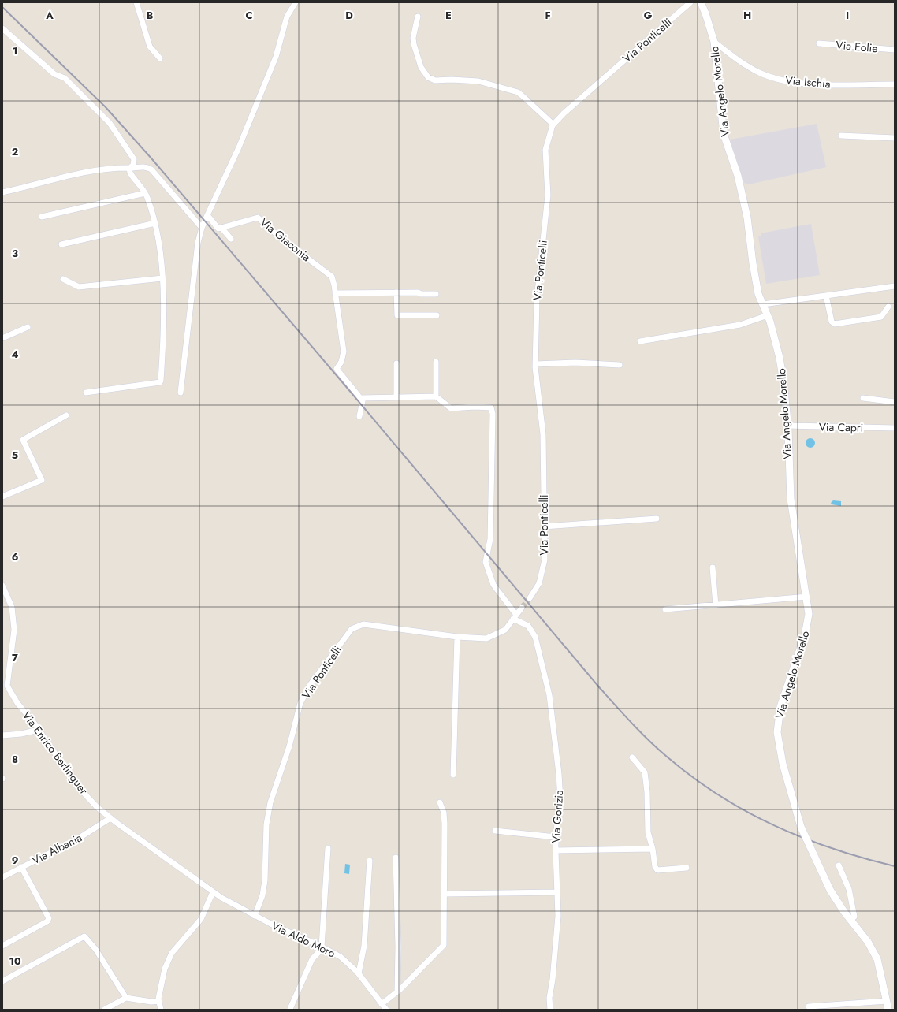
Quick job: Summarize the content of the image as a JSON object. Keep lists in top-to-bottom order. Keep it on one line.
{"streets":{"street":["Via Ponticelli","Via Eolie","Via Ischia","Via Angelo Morello","Via Giaconia","Via Capri","Via Enrico Berlinguer","Via Gorizia","Via Albania","Via Aldo Moro"]},"crossings":[["Via Ponticelli","Via Enrico Berlinguer"],["Via Ponticelli","Via Gorizia"],["Via Ponticelli","Via Aldo Moro"],["Via Ischia","Via Angelo Morello"],["Via Angelo Morello","Via Capri"],["Via Enrico Berlinguer","Via Albania"],["Via Enrico Berlinguer","Via Aldo Moro"]],"grid":{"columns":["A","B","C","D","E","F","G","H","I"],"rows":["1","2","3","4","5","6","7","8","9","10"]}}
